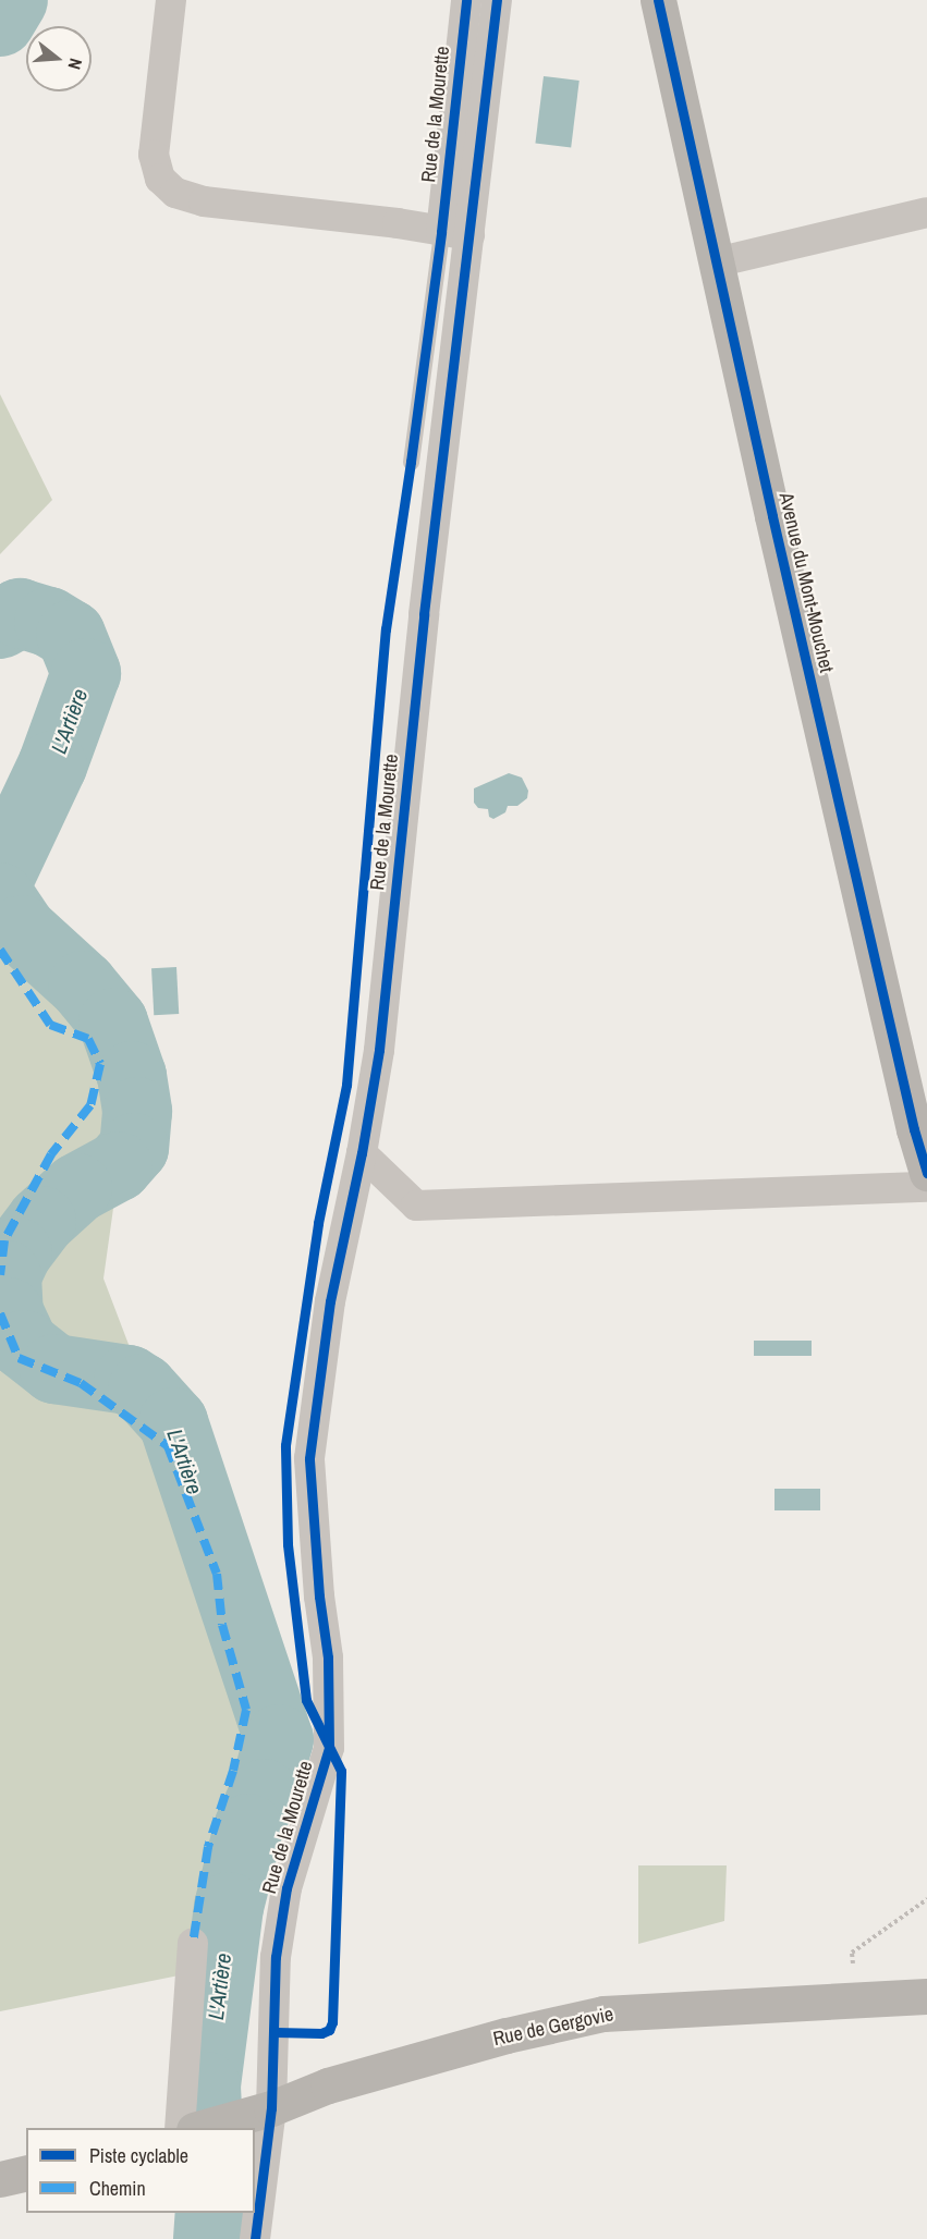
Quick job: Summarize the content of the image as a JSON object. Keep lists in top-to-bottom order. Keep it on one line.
{"streets":{"main road":["Avenue du Mont-Mouchet","Rue de Gergovie"],"street":["Rue de la Mourette"]},"crossings":[["Rue de la Mourette","Rue de Gergovie"]],"water":["L'Artière"],"legend":["Piste cyclable","Chemin"],"north":"right"}
